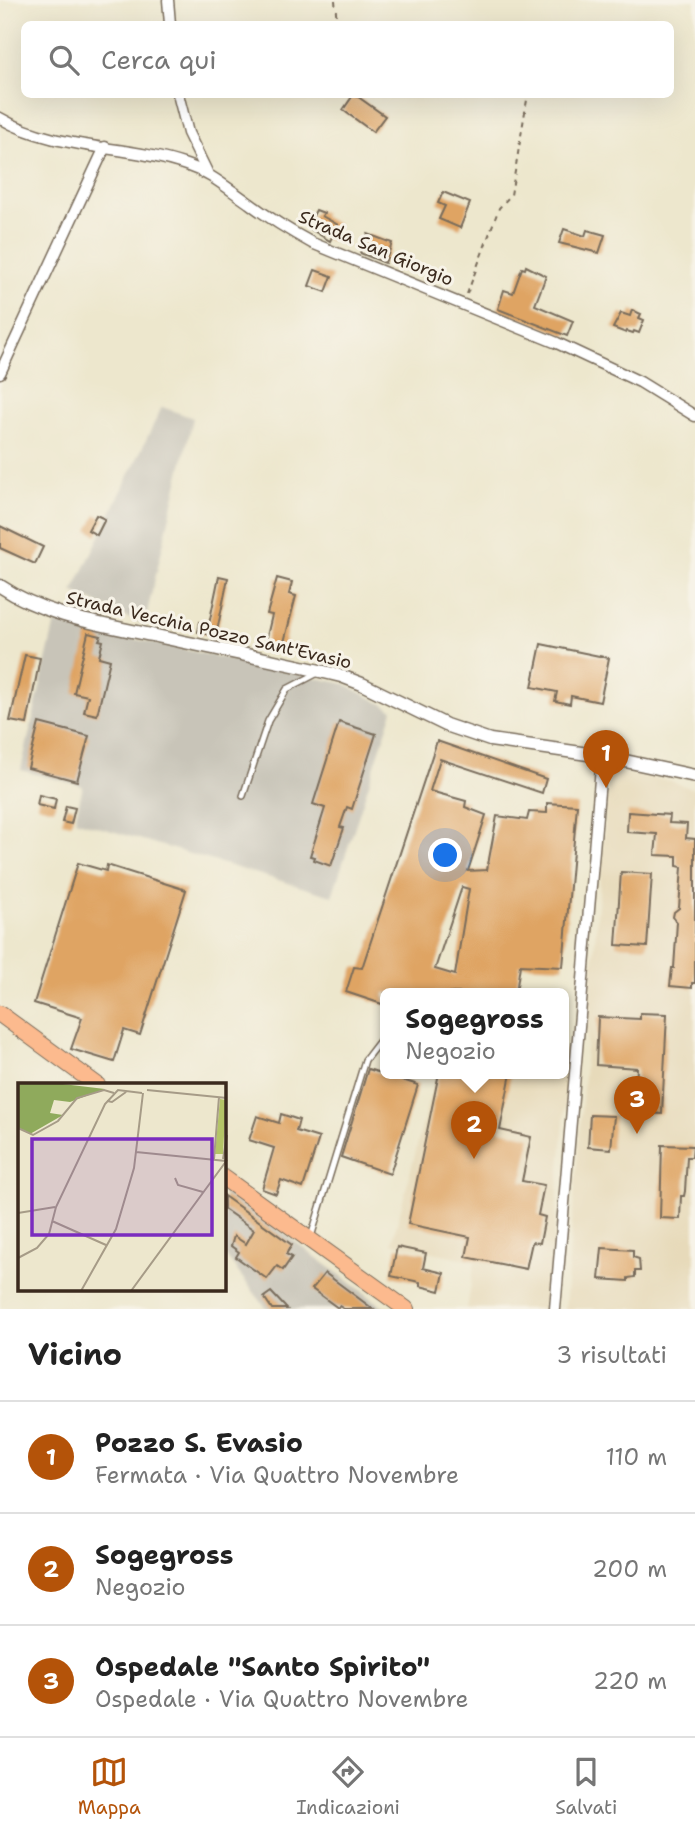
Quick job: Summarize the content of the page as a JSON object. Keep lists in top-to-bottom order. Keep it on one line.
{"streets":{"street":["Strada San Giorgio","Strada Vecchia Pozzo Sant'Evasio"]},"page":{"search":"Cerca qui","pins":["1","3","2"],"popup":["Sogegross","Negozio"],"heading":["Vicino","3 risultati"],"list":[{"mark":"1","name":"Pozzo S. Evasio","note":"Fermata · Via Quattro Novembre","value":"110 m"},{"mark":"2","name":"Sogegross","note":"Negozio","value":"200 m"},{"mark":"3","name":"Ospedale \"Santo Spirito\"","note":"Ospedale · Via Quattro Novembre","value":"220 m"}],"nav":["Mappa","Indicazioni","Salvati"]}}
